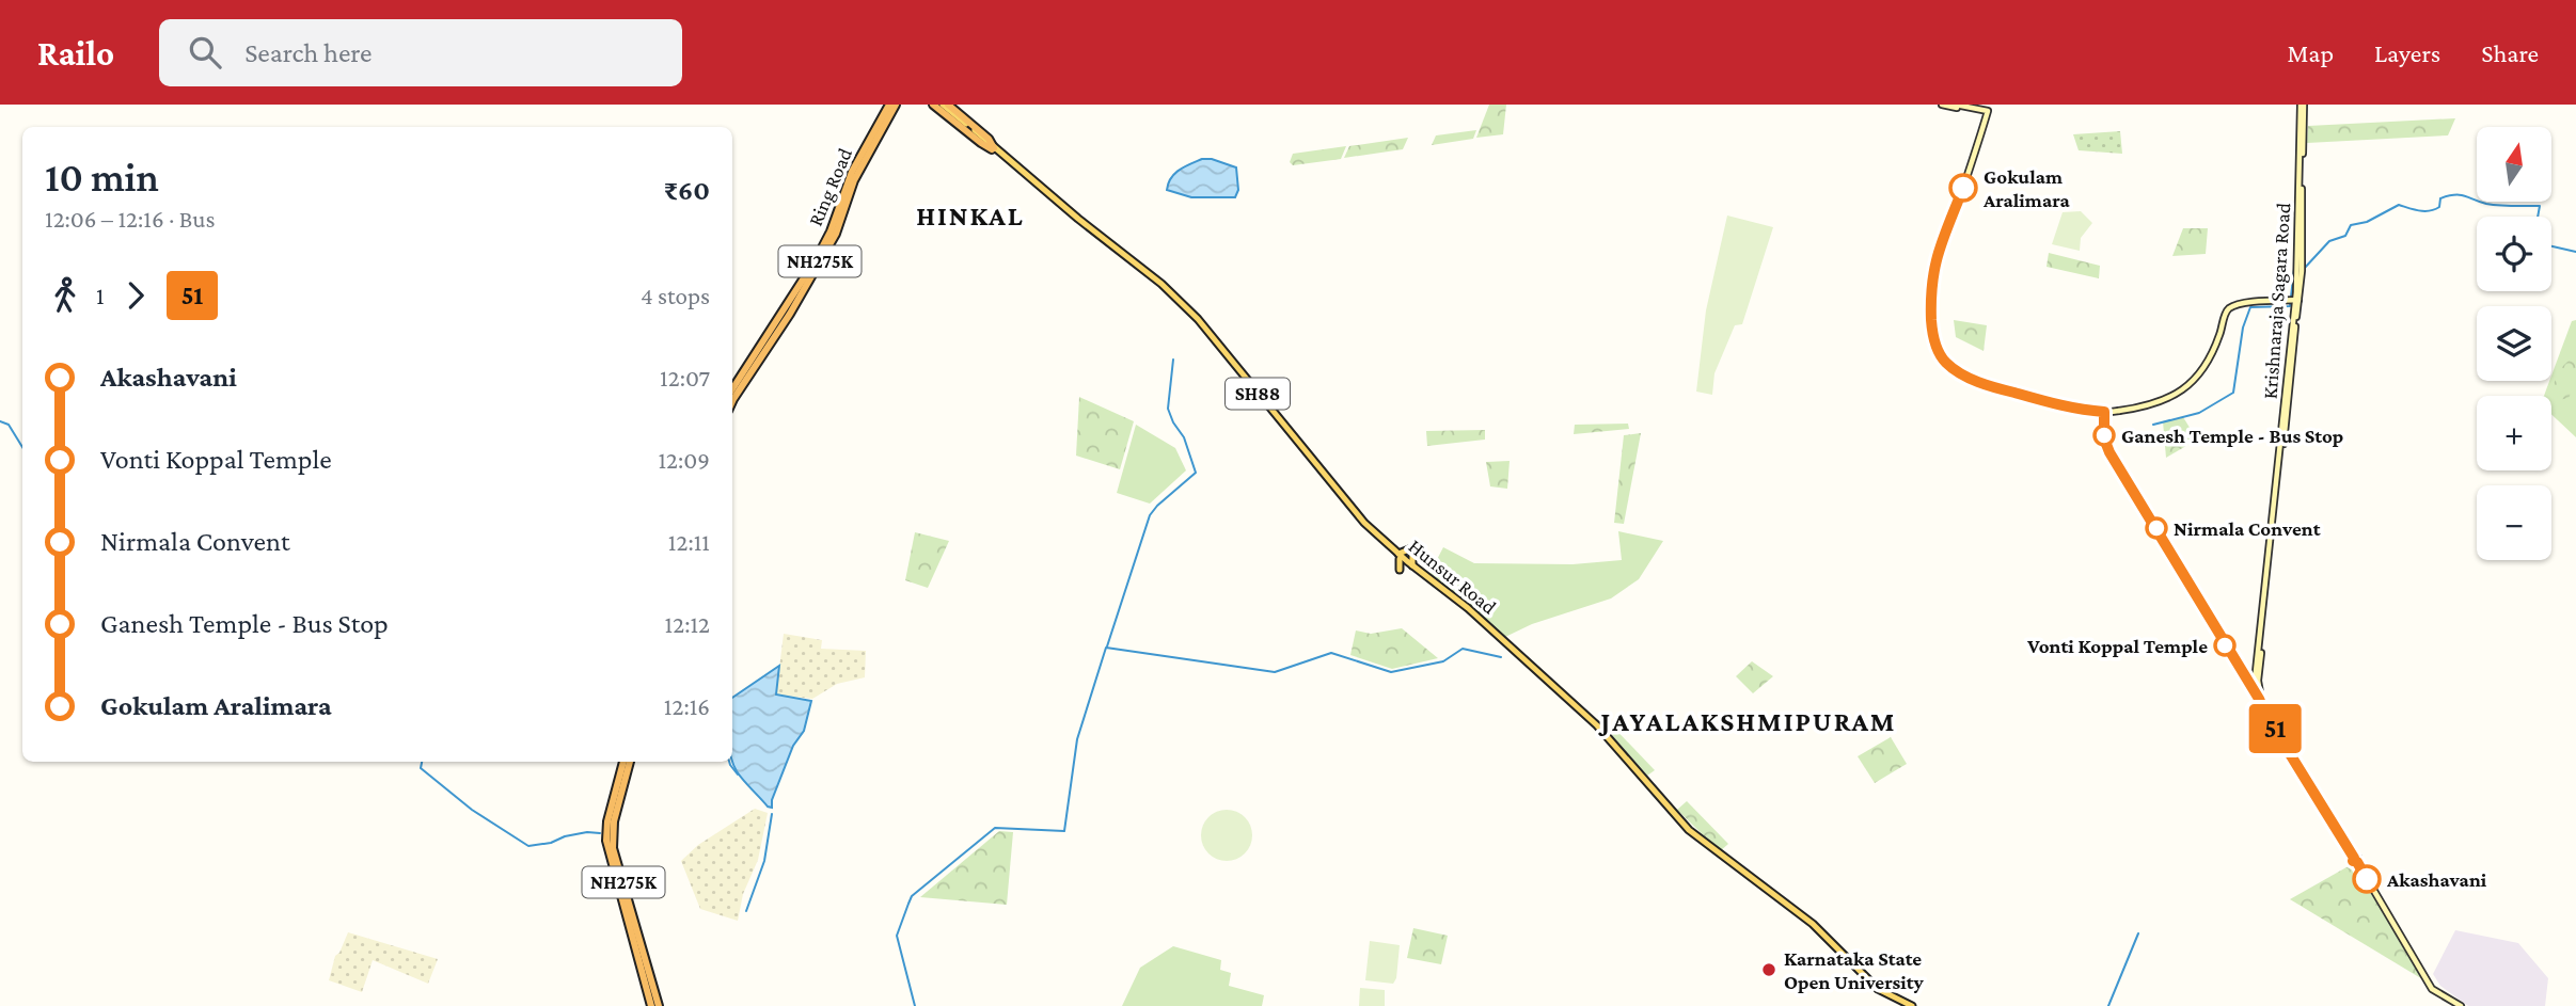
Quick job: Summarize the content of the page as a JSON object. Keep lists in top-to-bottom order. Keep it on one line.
{"streets":{"highway":["Ring Road","NH275K"],"main road":["Krishnaraja Sagara Road","Hunsur Road"]},"districts":["HINKAL","JAYALAKSHMIPURAM"],"places":["Gokulam Aralimara","Ganesh Temple - Bus Stop","Nirmala Convent","Vonti Koppal Temple","Akashavani","Karnataka State Open University"],"lines":["bus line 51"],"north":"top","page":{"header":"Railo","search":"Search here","nav":["Map","Layers","Share"],"on_map":"51","map_buttons":["+","−"],"heading":["10 min","12:06 – 12:16 · Bus","₹60"],"legs":["1","51","4 stops"],"list":[{"name":"Akashavani","value":"12:07"},{"name":"Vonti Koppal Temple","value":"12:09"},{"name":"Nirmala Convent","value":"12:11"},{"name":"Ganesh Temple - Bus Stop","value":"12:12"},{"name":"Gokulam Aralimara","value":"12:16"}]}}
